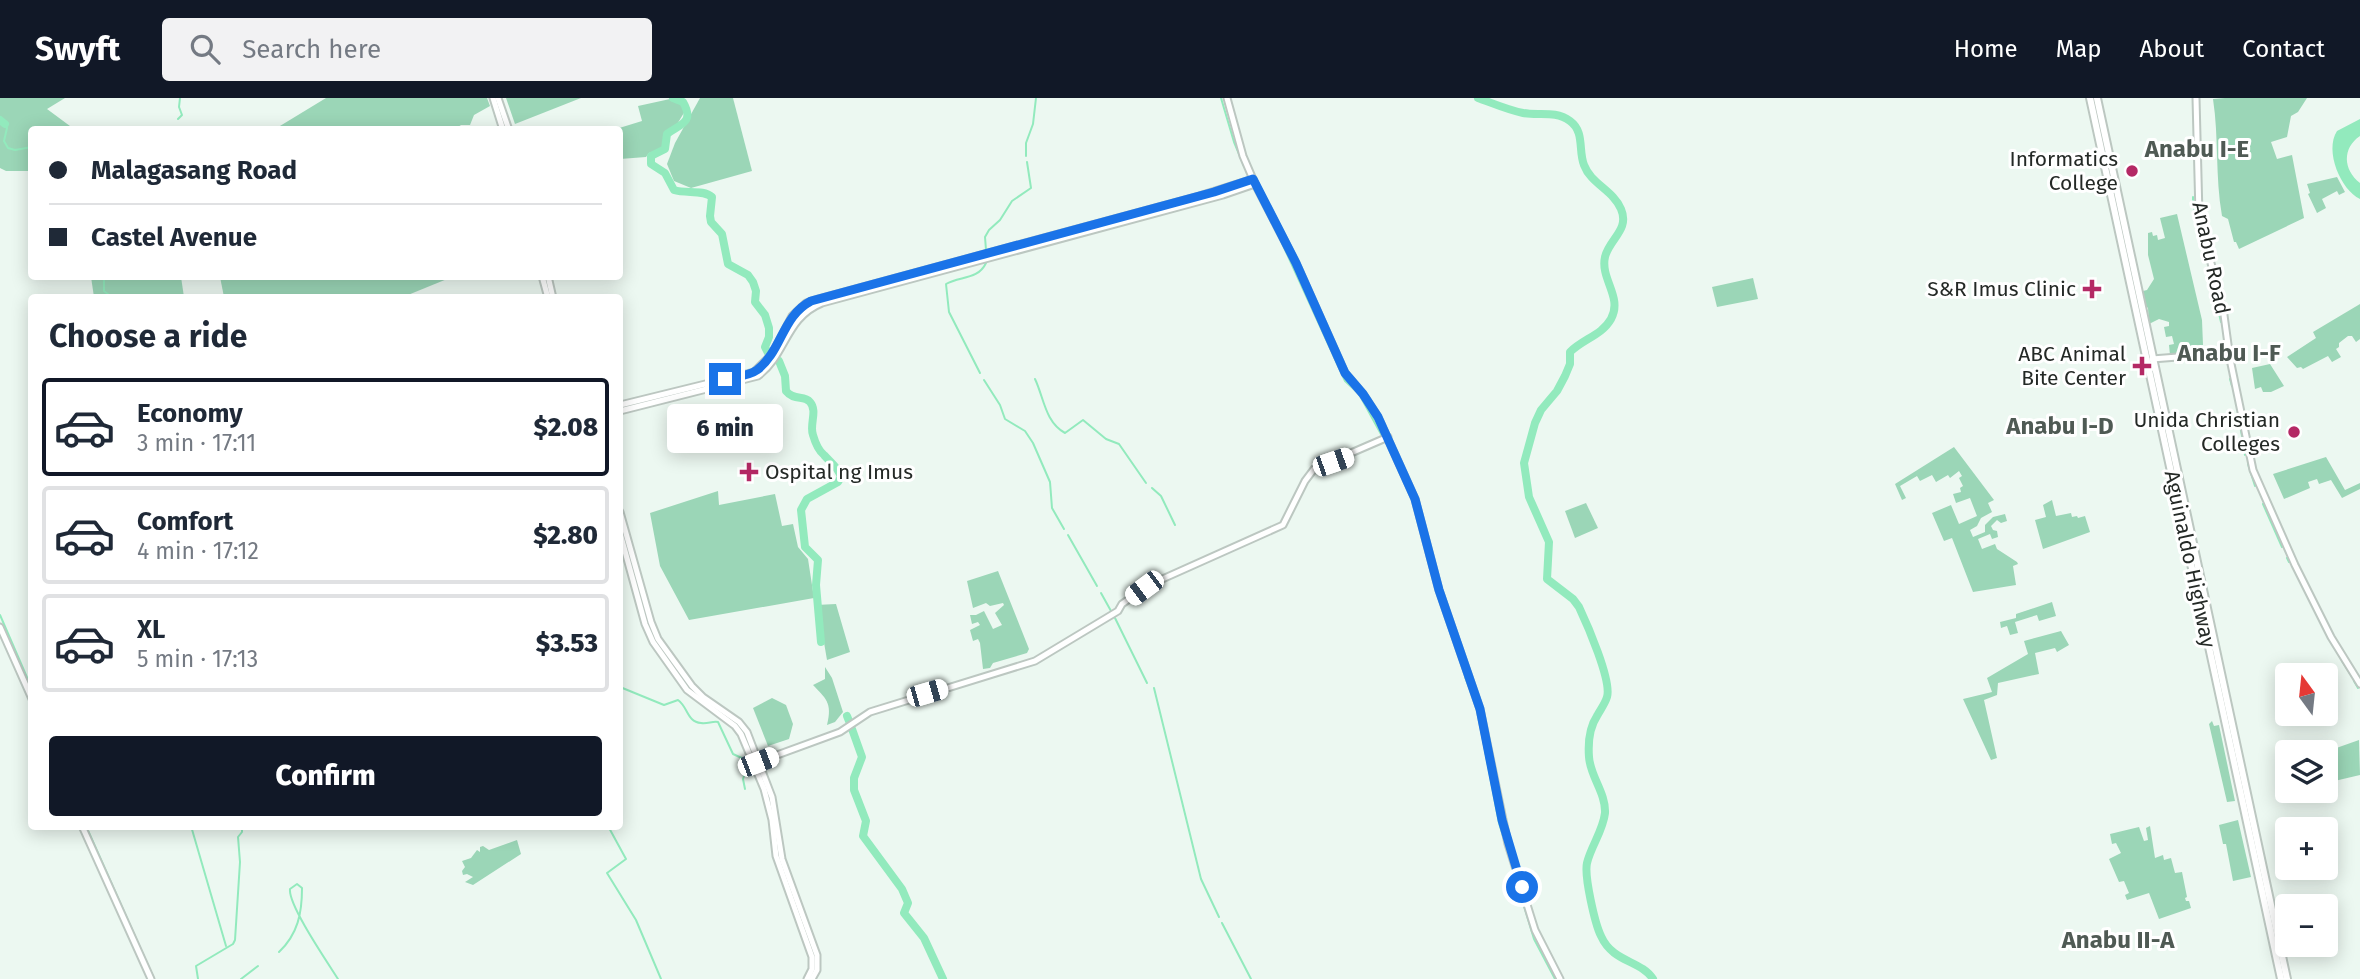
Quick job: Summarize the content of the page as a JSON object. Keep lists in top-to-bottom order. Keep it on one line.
{"streets":{"highway":["Aguinaldo Highway"],"street":["Anabu Road"]},"districts":["Anabu I-E","Anabu I-F","Anabu I-D","Anabu II-A"],"places":{"other":["Informatics College","Unida Christian Colleges"],"health":["S&R Imus Clinic","ABC Animal Bite Center","Ospital ng Imus"]},"north":"top","page":{"header":"Swyft","search":"Search here","nav":["Home","Map","About","Contact"],"banner":["Malagasang Road","Castel Avenue"],"heading":"Choose a ride","list":[{"name":"Economy","note":"3 min · 17:11","value":"$2.08"},{"name":"Comfort","note":"4 min · 17:12","value":"$2.80"},{"name":"XL","note":"5 min · 17:13","value":"$3.53"}],"bubble":"6 min","map_buttons":["+","−"],"buttons":"Confirm"}}
